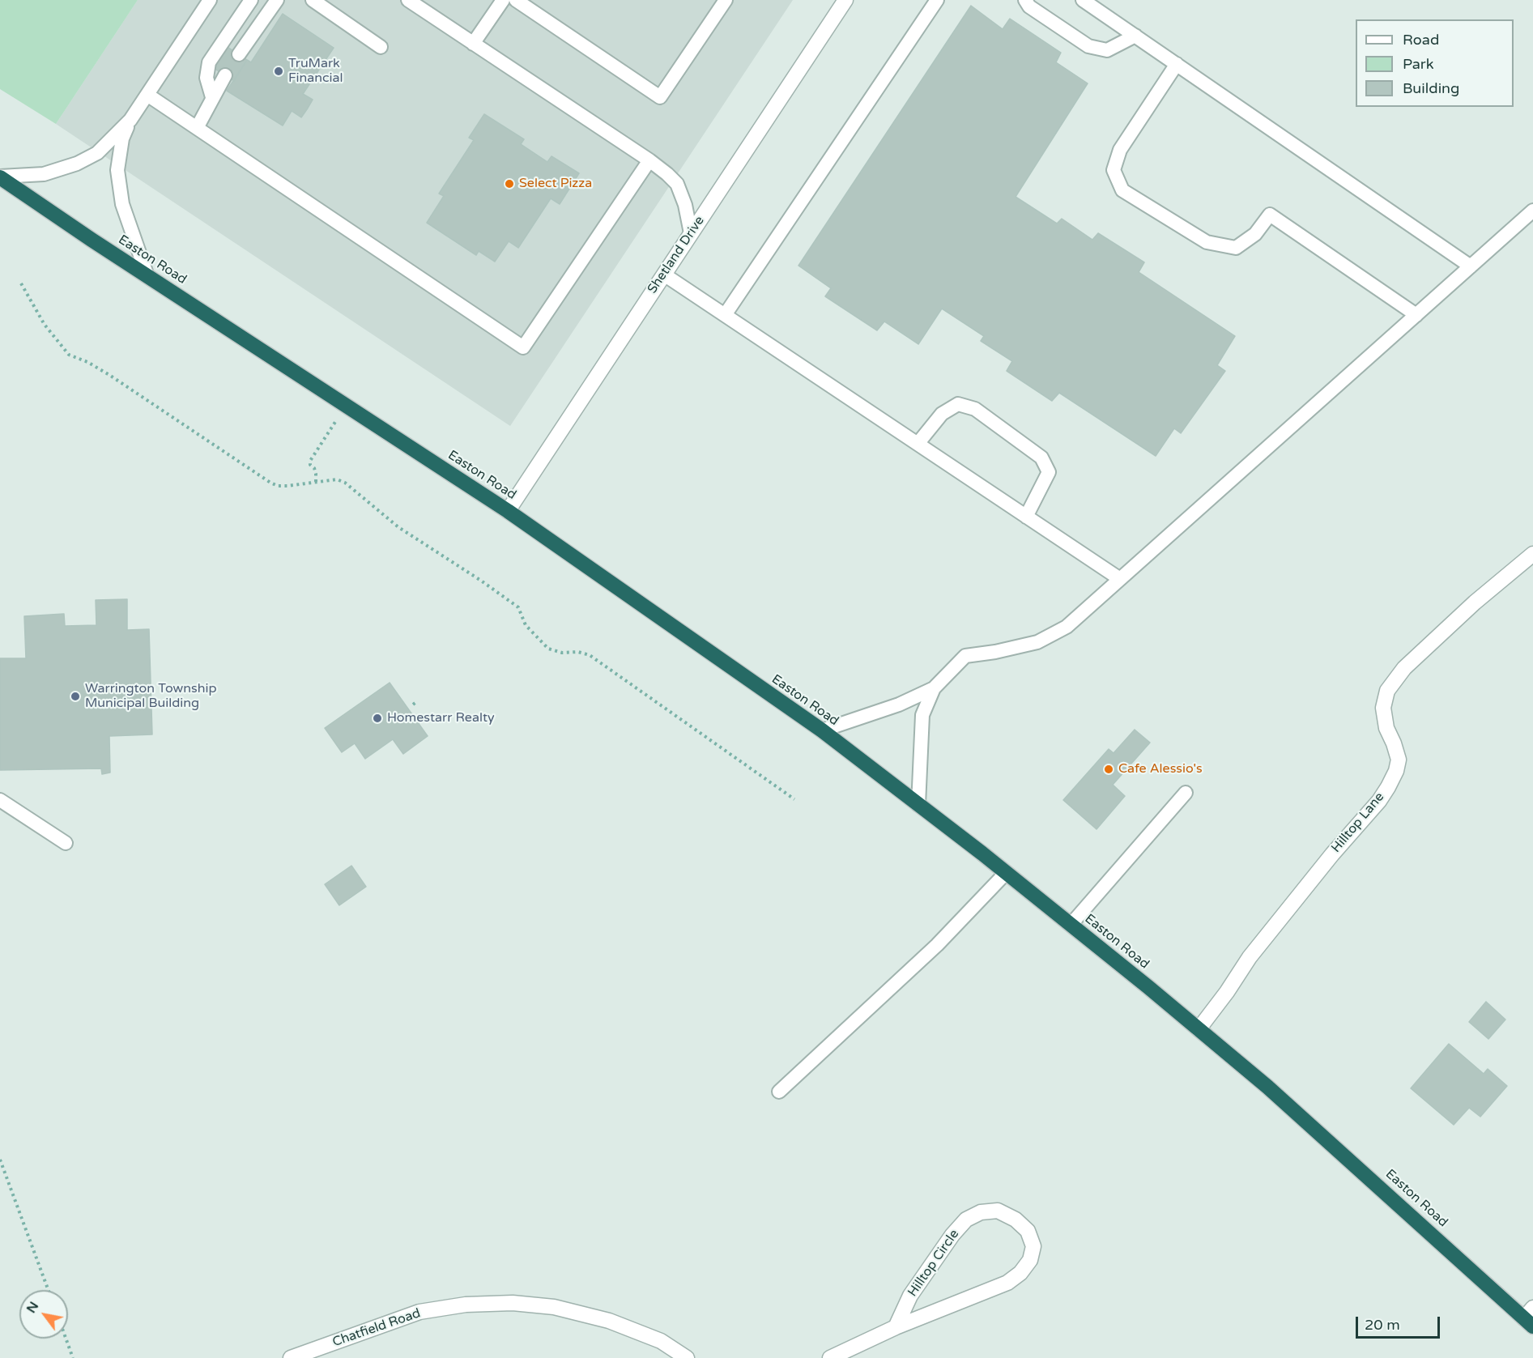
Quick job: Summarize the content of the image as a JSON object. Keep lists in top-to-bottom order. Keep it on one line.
{"streets":{"highway":["Easton Road"],"street":["Shetland Drive","Hilltop Lane","Hilltop Circle","Chatfield Road"]},"crossings":[["Shetland Drive","Easton Road"],["Easton Road","Hilltop Lane"]],"places":["TruMark Financial","Select Pizza","Warrington Township Municipal Building","Homestarr Realty","Cafe Alessio's"],"legend":["Road","Park","Building"],"scale_bar":"20 m","north":"top left"}
